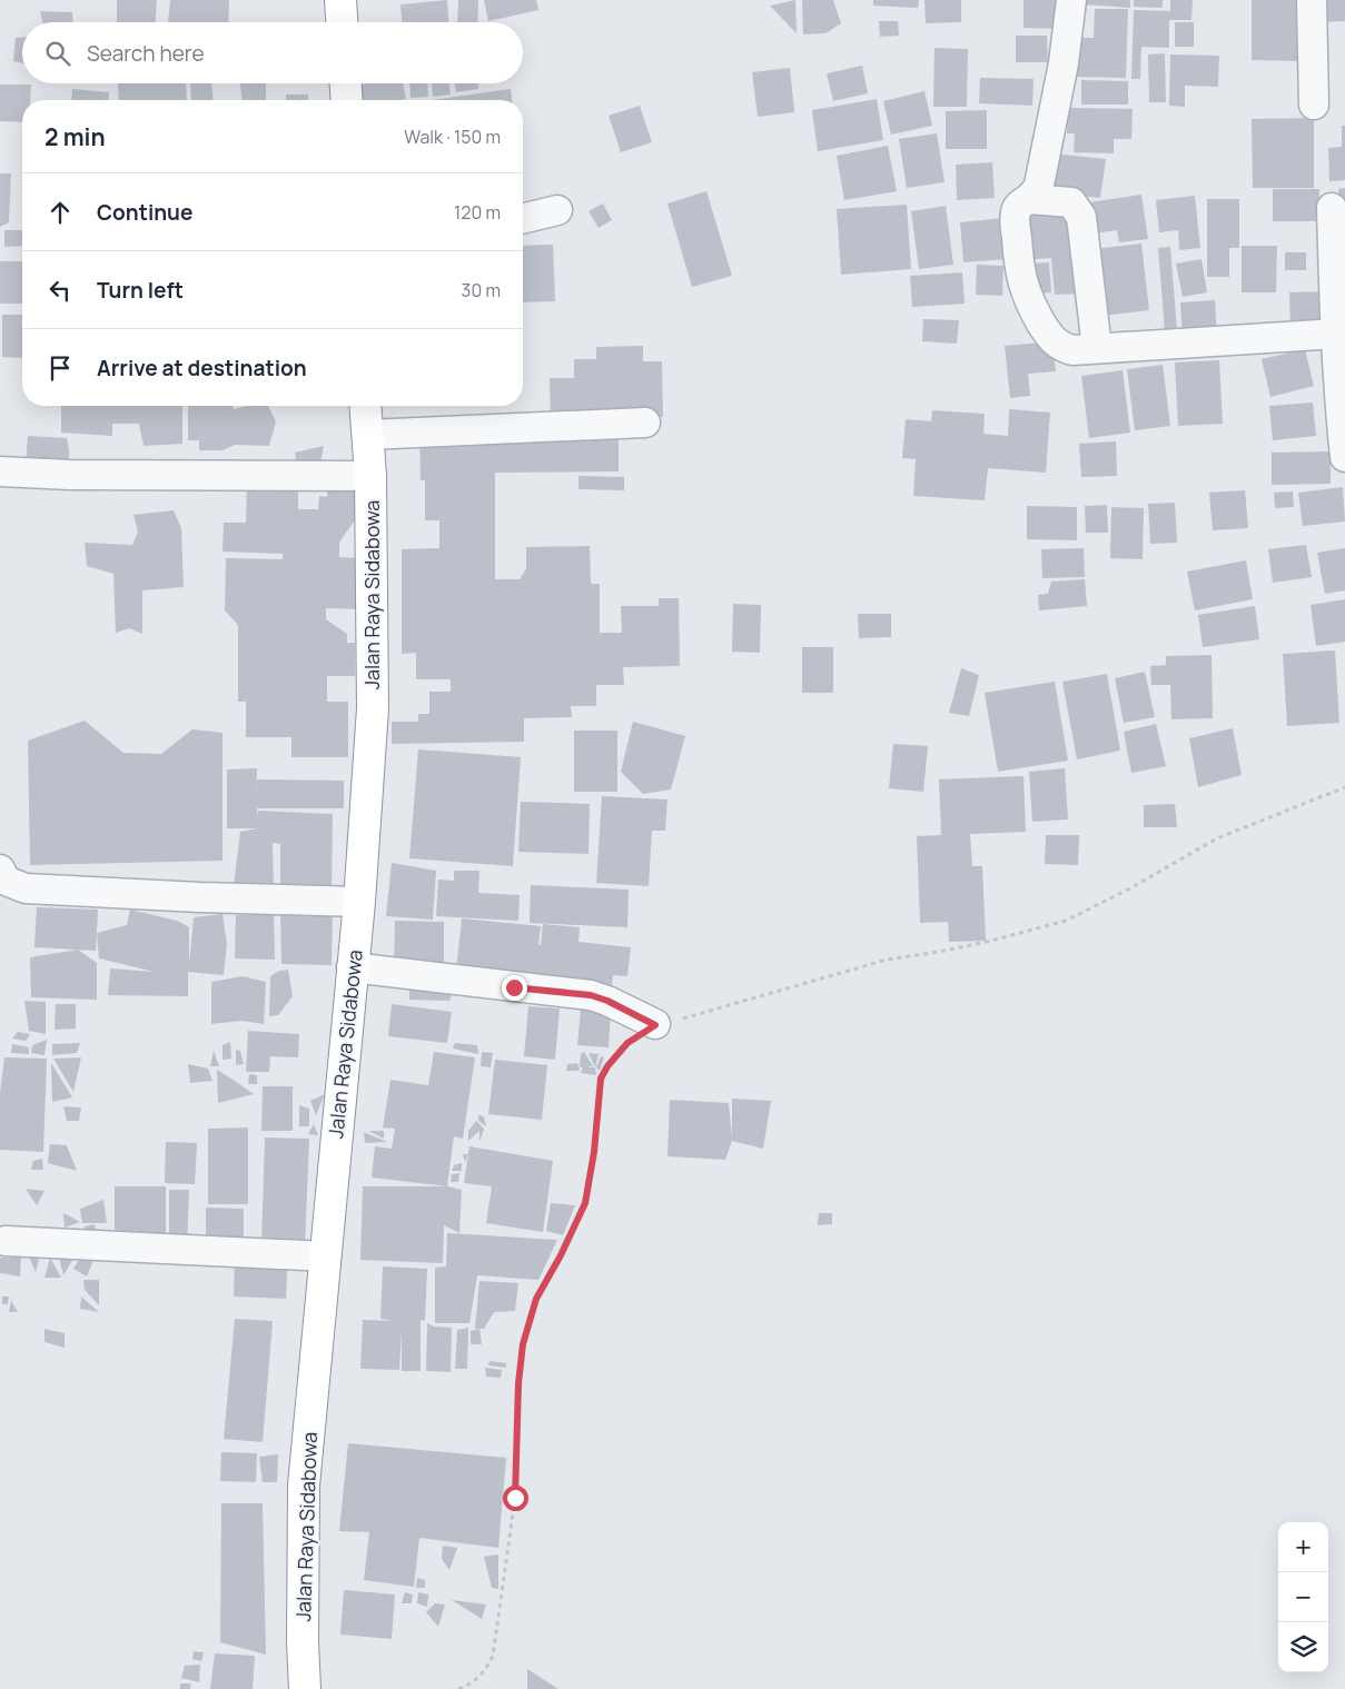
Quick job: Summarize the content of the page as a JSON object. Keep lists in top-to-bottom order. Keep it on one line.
{"streets":{"highway":["Jalan Raya Sidabowa"]},"page":{"search":"Search here","heading":["2 min","Walk · 150 m"],"list":[["Continue","120 m"],["Turn left","30 m"],"Arrive at destination"],"map_buttons":["+","−"]}}
